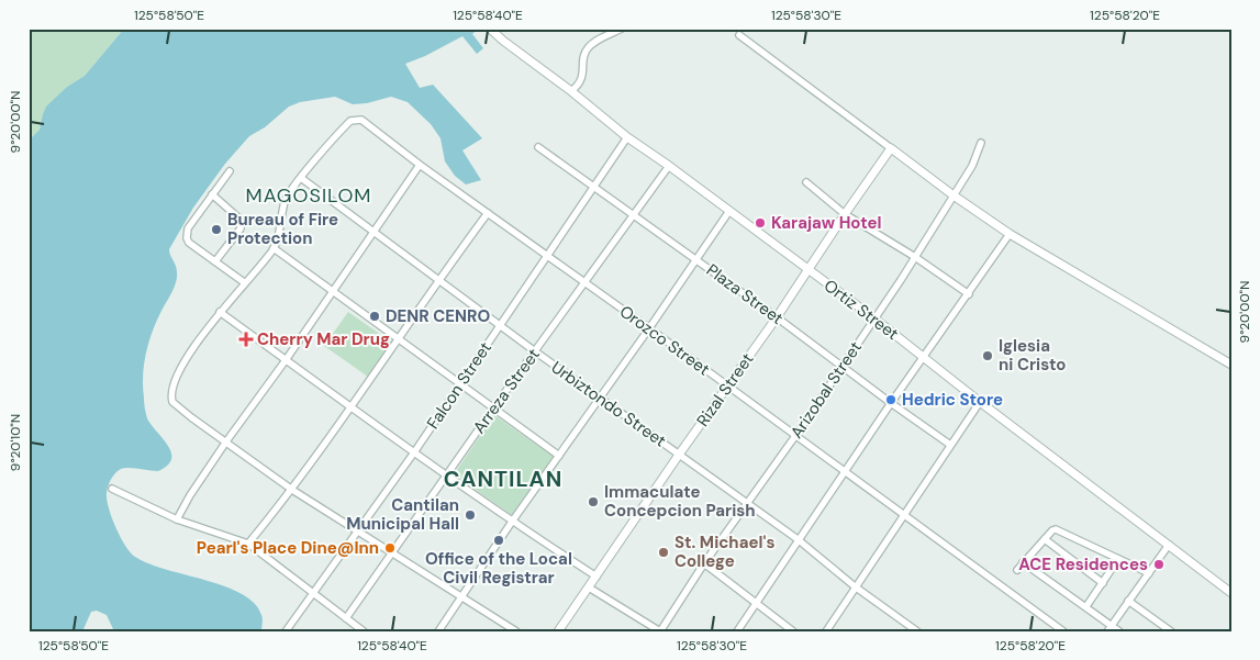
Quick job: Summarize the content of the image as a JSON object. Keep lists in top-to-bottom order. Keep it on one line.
{"streets":{"street":["Plaza Street","Ortiz Street","Orozco Street","Falcon Street","Rizal Street","Arizobal Street","Arreza Street","Urbiztondo Street"]},"crossings":[["Plaza Street","Falcon Street"],["Plaza Street","Rizal Street"],["Plaza Street","Arizobal Street"],["Plaza Street","Arreza Street"],["Ortiz Street","Falcon Street"],["Ortiz Street","Rizal Street"],["Ortiz Street","Arizobal Street"],["Ortiz Street","Arreza Street"],["Orozco Street","Falcon Street"],["Orozco Street","Rizal Street"],["Orozco Street","Arizobal Street"],["Orozco Street","Arreza Street"],["Orozco Street","Urbiztondo Street"],["Falcon Street","Urbiztondo Street"],["Rizal Street","Urbiztondo Street"],["Arizobal Street","Urbiztondo Street"],["Arreza Street","Urbiztondo Street"]],"districts":["MAGOSILOM","CANTILAN"],"places":{"other":["Karajaw Hotel","Bureau of Fire Protection","DENR CENRO","Iglesia ni Cristo","Hedric Store","Immaculate Concepcion Parish","Cantilan Municipal Hall","Office of the Local Civil Registrar","Pearl's Place Dine@Inn","St. Michael's College","ACE Residences"],"health":["Cherry Mar Drug"]},"coordinates":["125°58'50\"E","125°58'40\"E","125°58'30\"E","125°58'20\"E","9°20'00\"N","9°20'10\"N"]}
